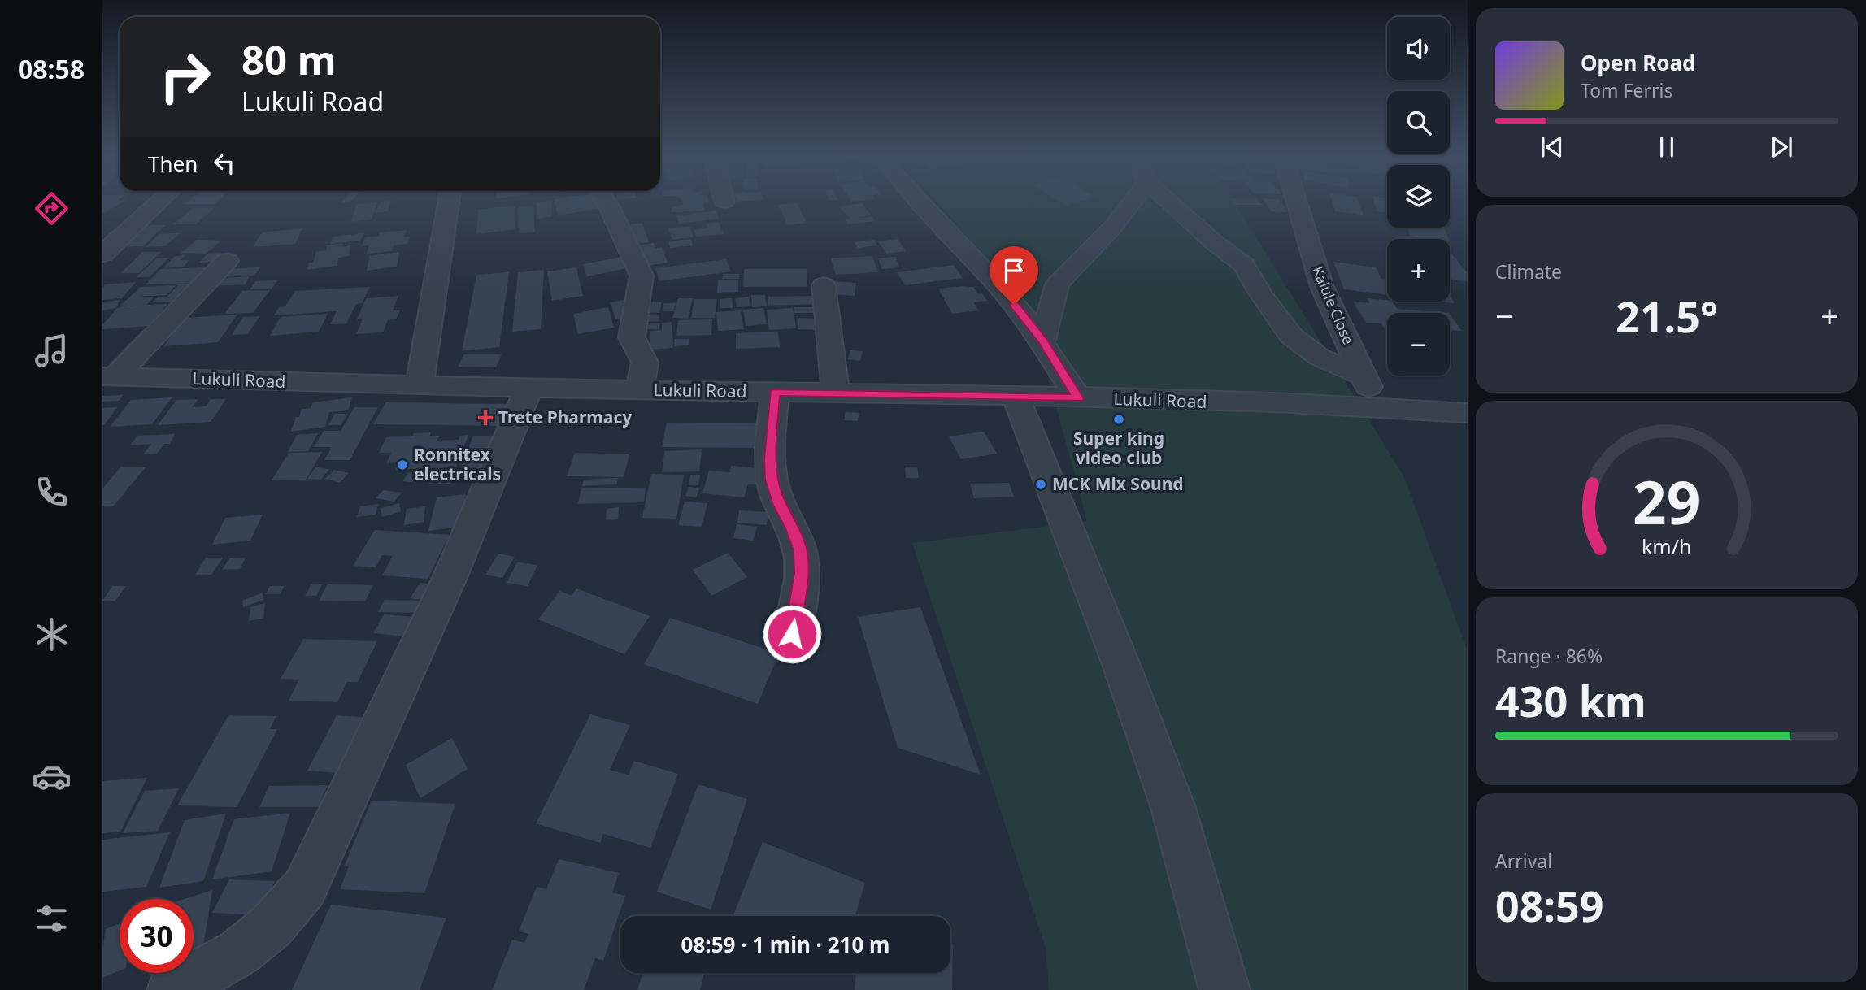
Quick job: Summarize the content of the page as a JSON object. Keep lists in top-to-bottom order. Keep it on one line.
{"streets":{"street":["Kalule Close","Lukuli Road"]},"crossings":[["Kalule Close","Lukuli Road"]],"places":{"health":["Trete Pharmacy"],"other":["Super king video club","Ronnitex electricals","MCK Mix Sound"]},"page":{"tabs":"08:58","map_buttons":["+","−"],"turn":["80 m","Lukuli Road"],"song":["Open Road","Tom Ferris"],"then":"Then","tile":["Climate",["Range · 86%","430 km"],["Arrival","08:59"]],"heat":["−","21.5°","+"],"limit":"30","trip":"08:59 · 1 min · 210 m","gauge":["29","km/h"]}}
